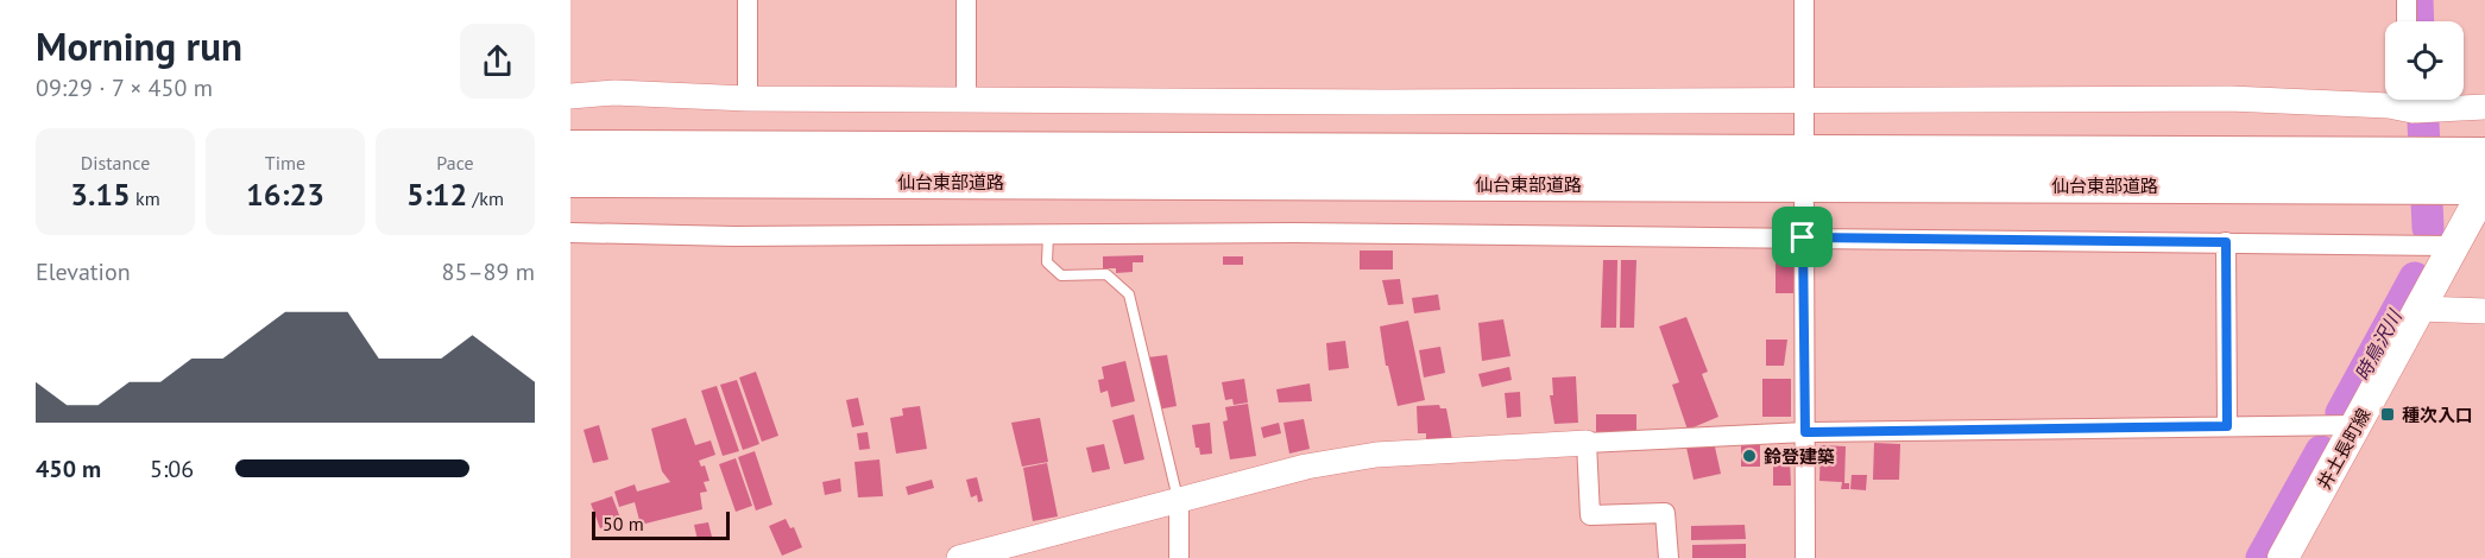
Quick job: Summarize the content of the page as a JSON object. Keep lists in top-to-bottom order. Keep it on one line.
{"streets":{"highway":["仙台東部道路"],"main road":["井土長町線"]},"crossings":[["仙台東部道路","井土長町線"]],"water":["時鳥沢川"],"places":{"transit":["種次入口"],"other":["鈴登建築"]},"scale_bar":"50 m","page":{"heading":["Morning run","09:29 · 7 × 450 m"],"stats":[["Distance","3.15 km"],["Time","16:23"],["Pace","5:12 /km"]],"chart":["Elevation","85–89 m"],"list":[{"name":"450 m","note":"5:06"}],"scale":"50 m"}}
